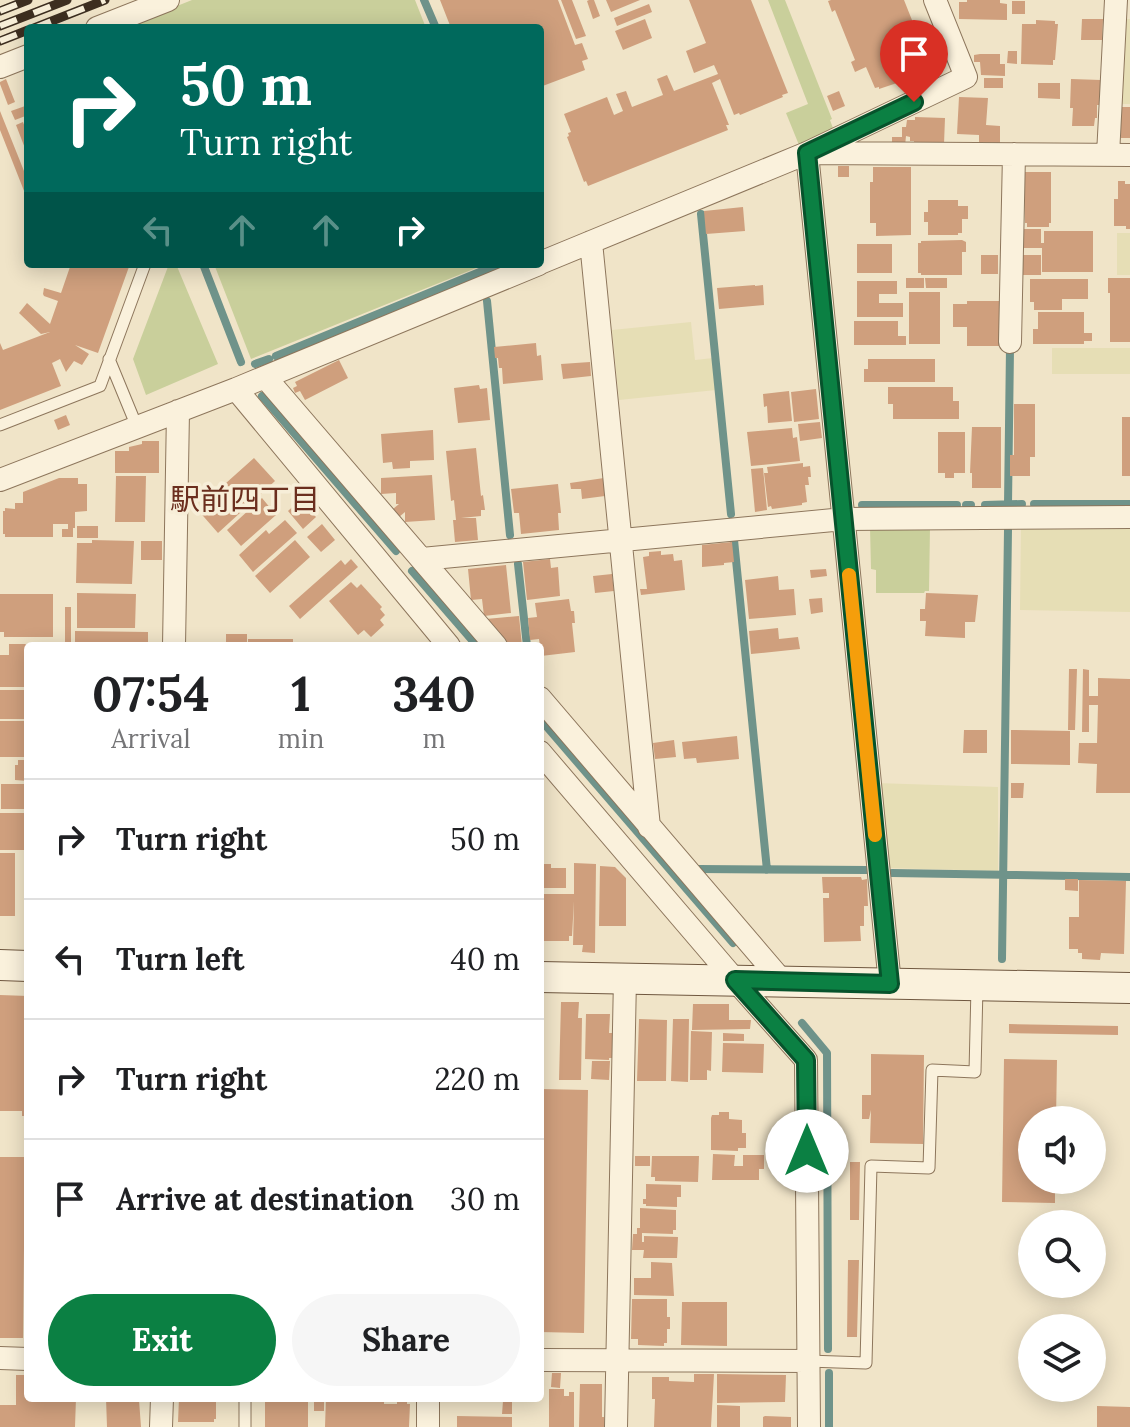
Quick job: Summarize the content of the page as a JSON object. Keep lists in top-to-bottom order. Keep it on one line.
{"districts":["駅前四丁目"],"page":{"turn":["50 m","Turn right"],"eta":["07:54","Arrival","1","min","340","m"],"list":[{"name":"Turn right","value":"50 m"},{"name":"Turn left","value":"40 m"},{"name":"Turn right","value":"220 m"},{"name":"Arrive at destination","value":"30 m"}],"buttons":["Exit","Share"]}}
